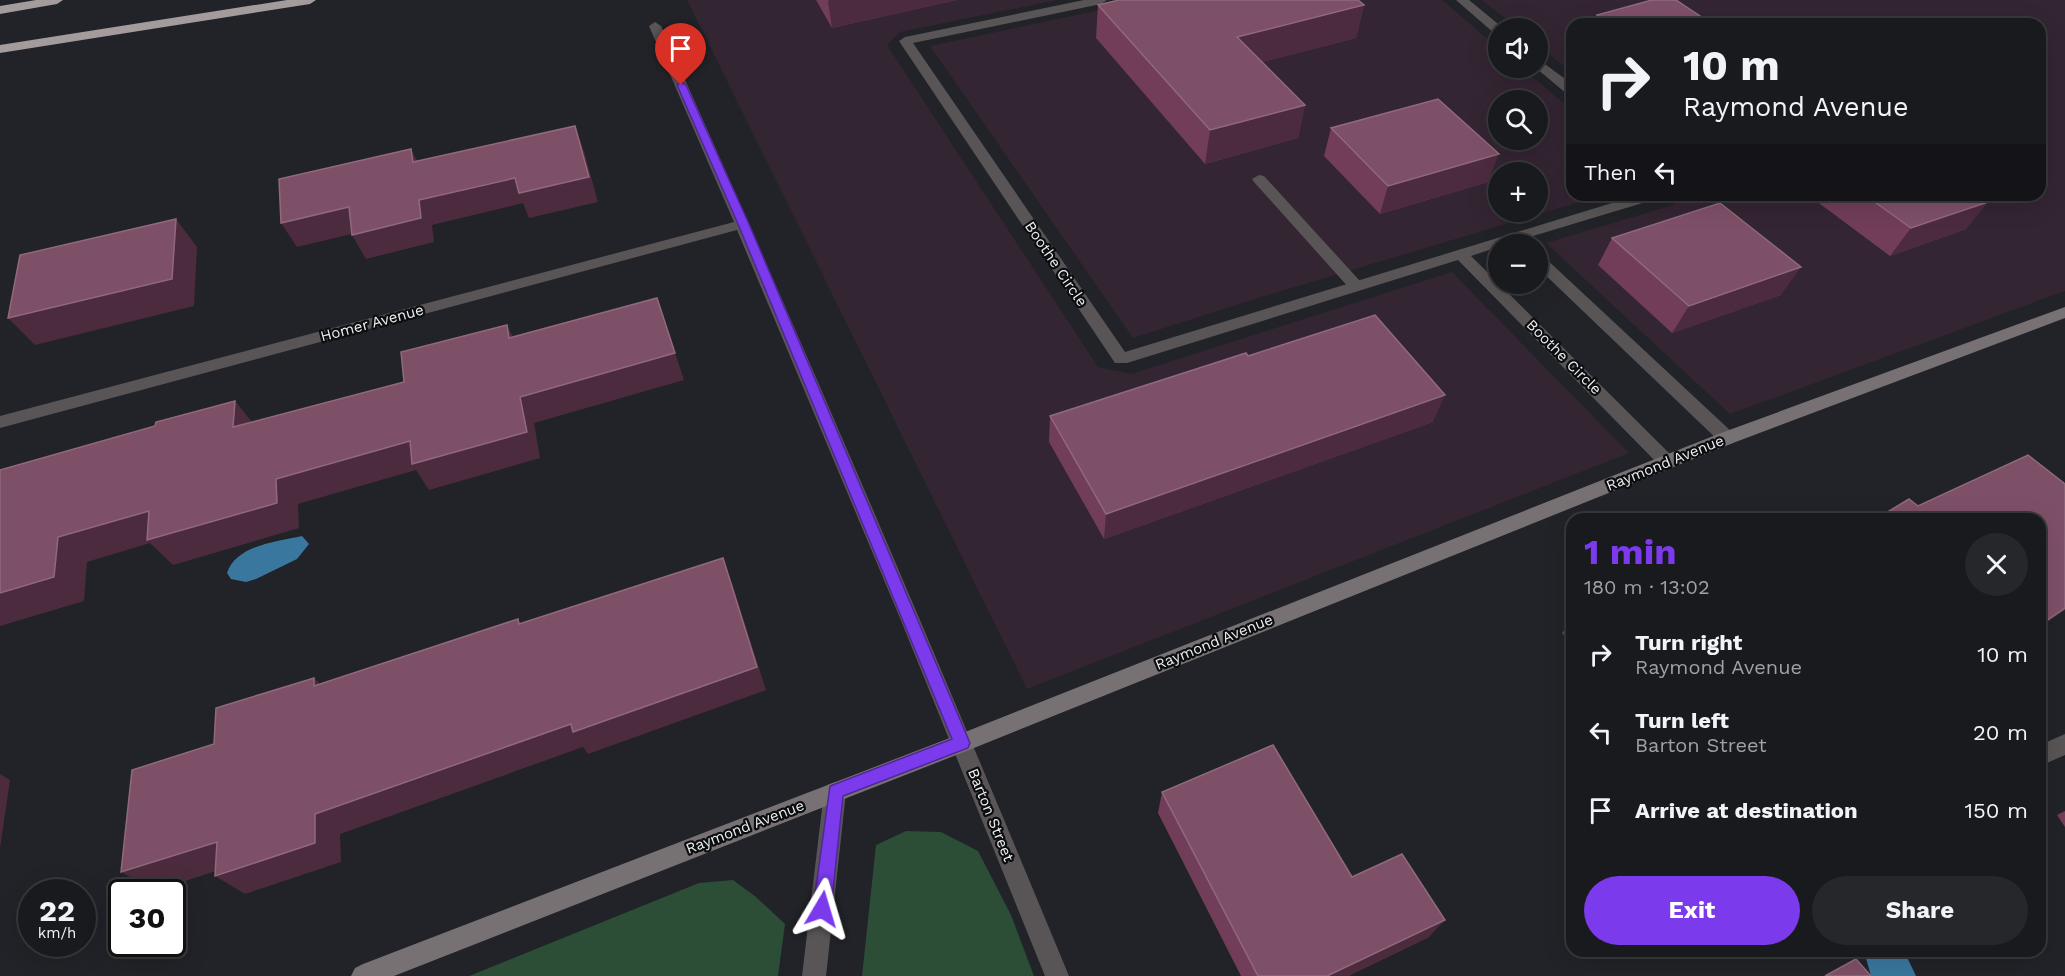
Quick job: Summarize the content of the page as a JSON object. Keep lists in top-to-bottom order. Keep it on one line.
{"streets":{"street":["Boothe Circle","Homer Avenue","Raymond Avenue","Barton Street"]},"crossings":[["Boothe Circle","Raymond Avenue"],["Homer Avenue","Barton Street"],["Raymond Avenue","Barton Street"]],"page":{"map_buttons":["+","−"],"turn":["10 m","Raymond Avenue"],"then":"Then","heading":["1 min","180 m · 13:02"],"list":[{"name":"Turn right","note":"Raymond Avenue","value":"10 m"},{"name":"Turn left","note":"Barton Street","value":"20 m"},{"name":"Arrive at destination","value":"150 m"}],"buttons":["Exit","Share"],"speed":"22 km/h","limit":"30"}}
